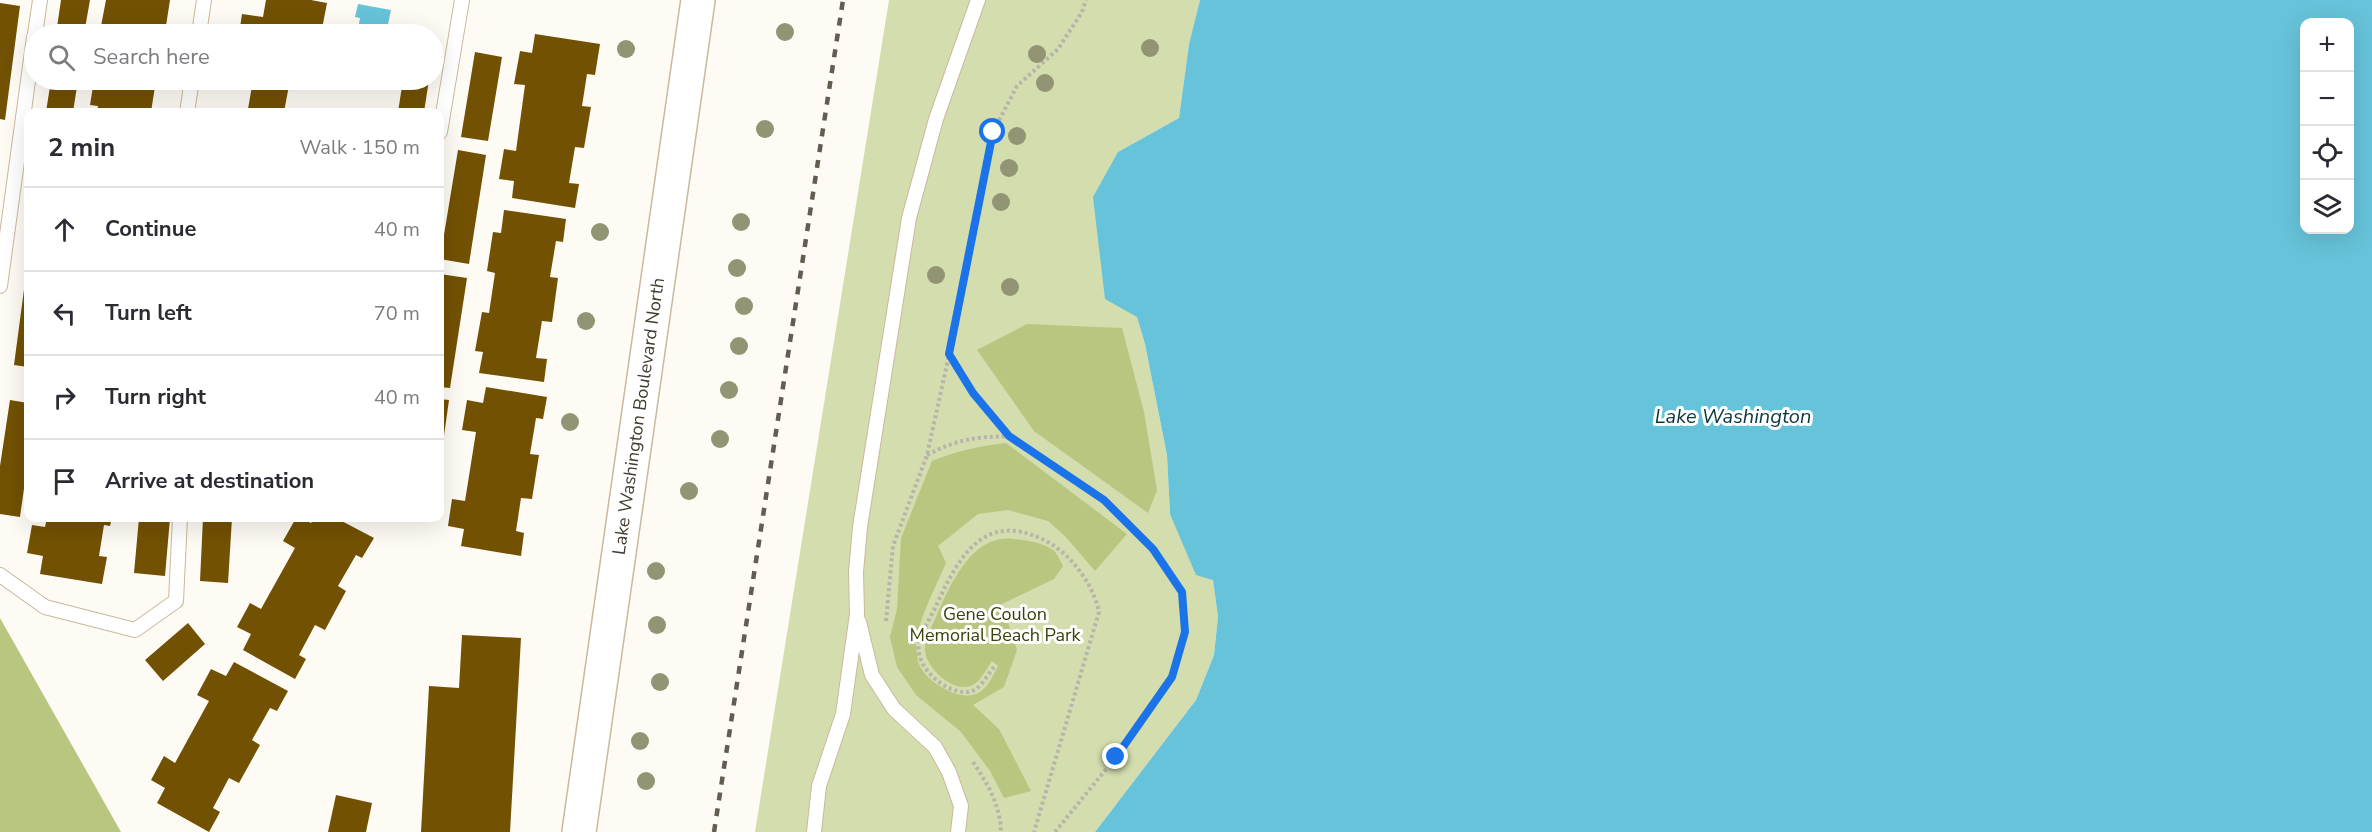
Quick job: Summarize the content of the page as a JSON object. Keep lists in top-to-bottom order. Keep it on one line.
{"streets":{"street":["Lake Washington Boulevard North"]},"water":["Lake Washington"],"parks":["Gene Coulon Memorial Beach Park"],"page":{"map_buttons":["+","−"],"search":"Search here","heading":["2 min","Walk · 150 m"],"list":[["Continue","40 m"],["Turn left","70 m"],["Turn right","40 m"],"Arrive at destination"]}}
